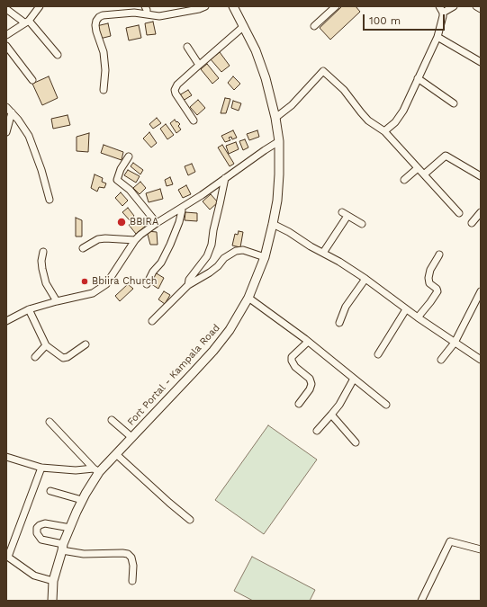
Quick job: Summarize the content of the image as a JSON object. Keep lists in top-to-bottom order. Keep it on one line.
{"streets":{"main road":["Fort Portal - Kampala Road"]},"places":["BBIRA","Bbiira Church"],"scale_bar":"100 m"}
